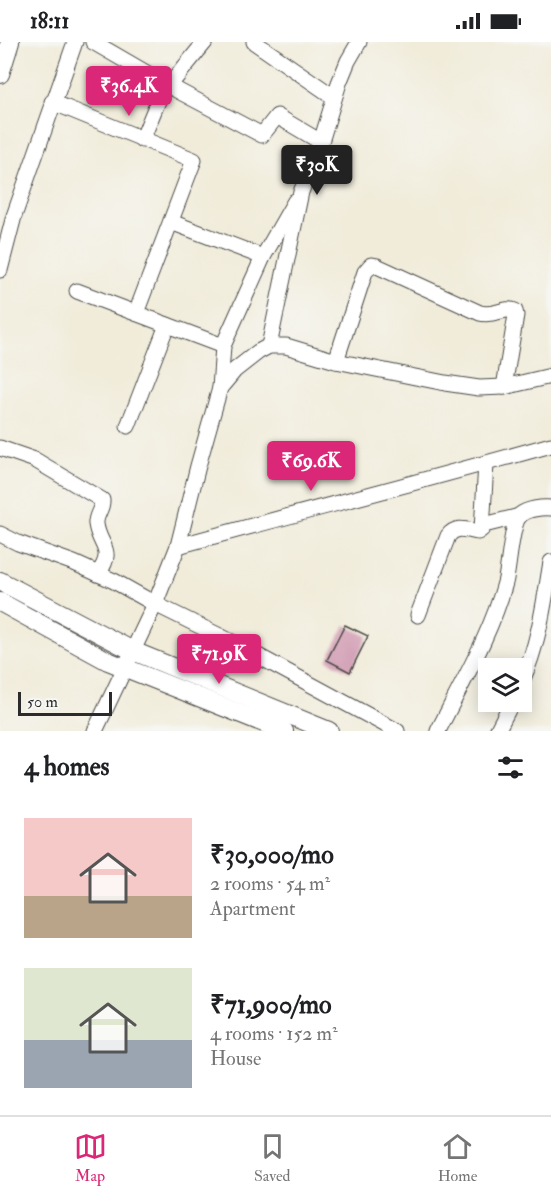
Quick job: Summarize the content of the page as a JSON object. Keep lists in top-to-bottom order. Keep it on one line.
{"scale_bar":"50 m","page":{"status":"18:11","price":["₹36.4K","₹30K","₹69.6K","₹71.9K"],"scale":"50 m","heading":"4 homes","list":[{"name":"₹30,000/mo","note":"2 rooms · 54 m² · Apartment"},{"name":"₹71,900/mo","note":"4 rooms · 152 m² · House"}],"tabs":["Map","Saved","Home"]}}
